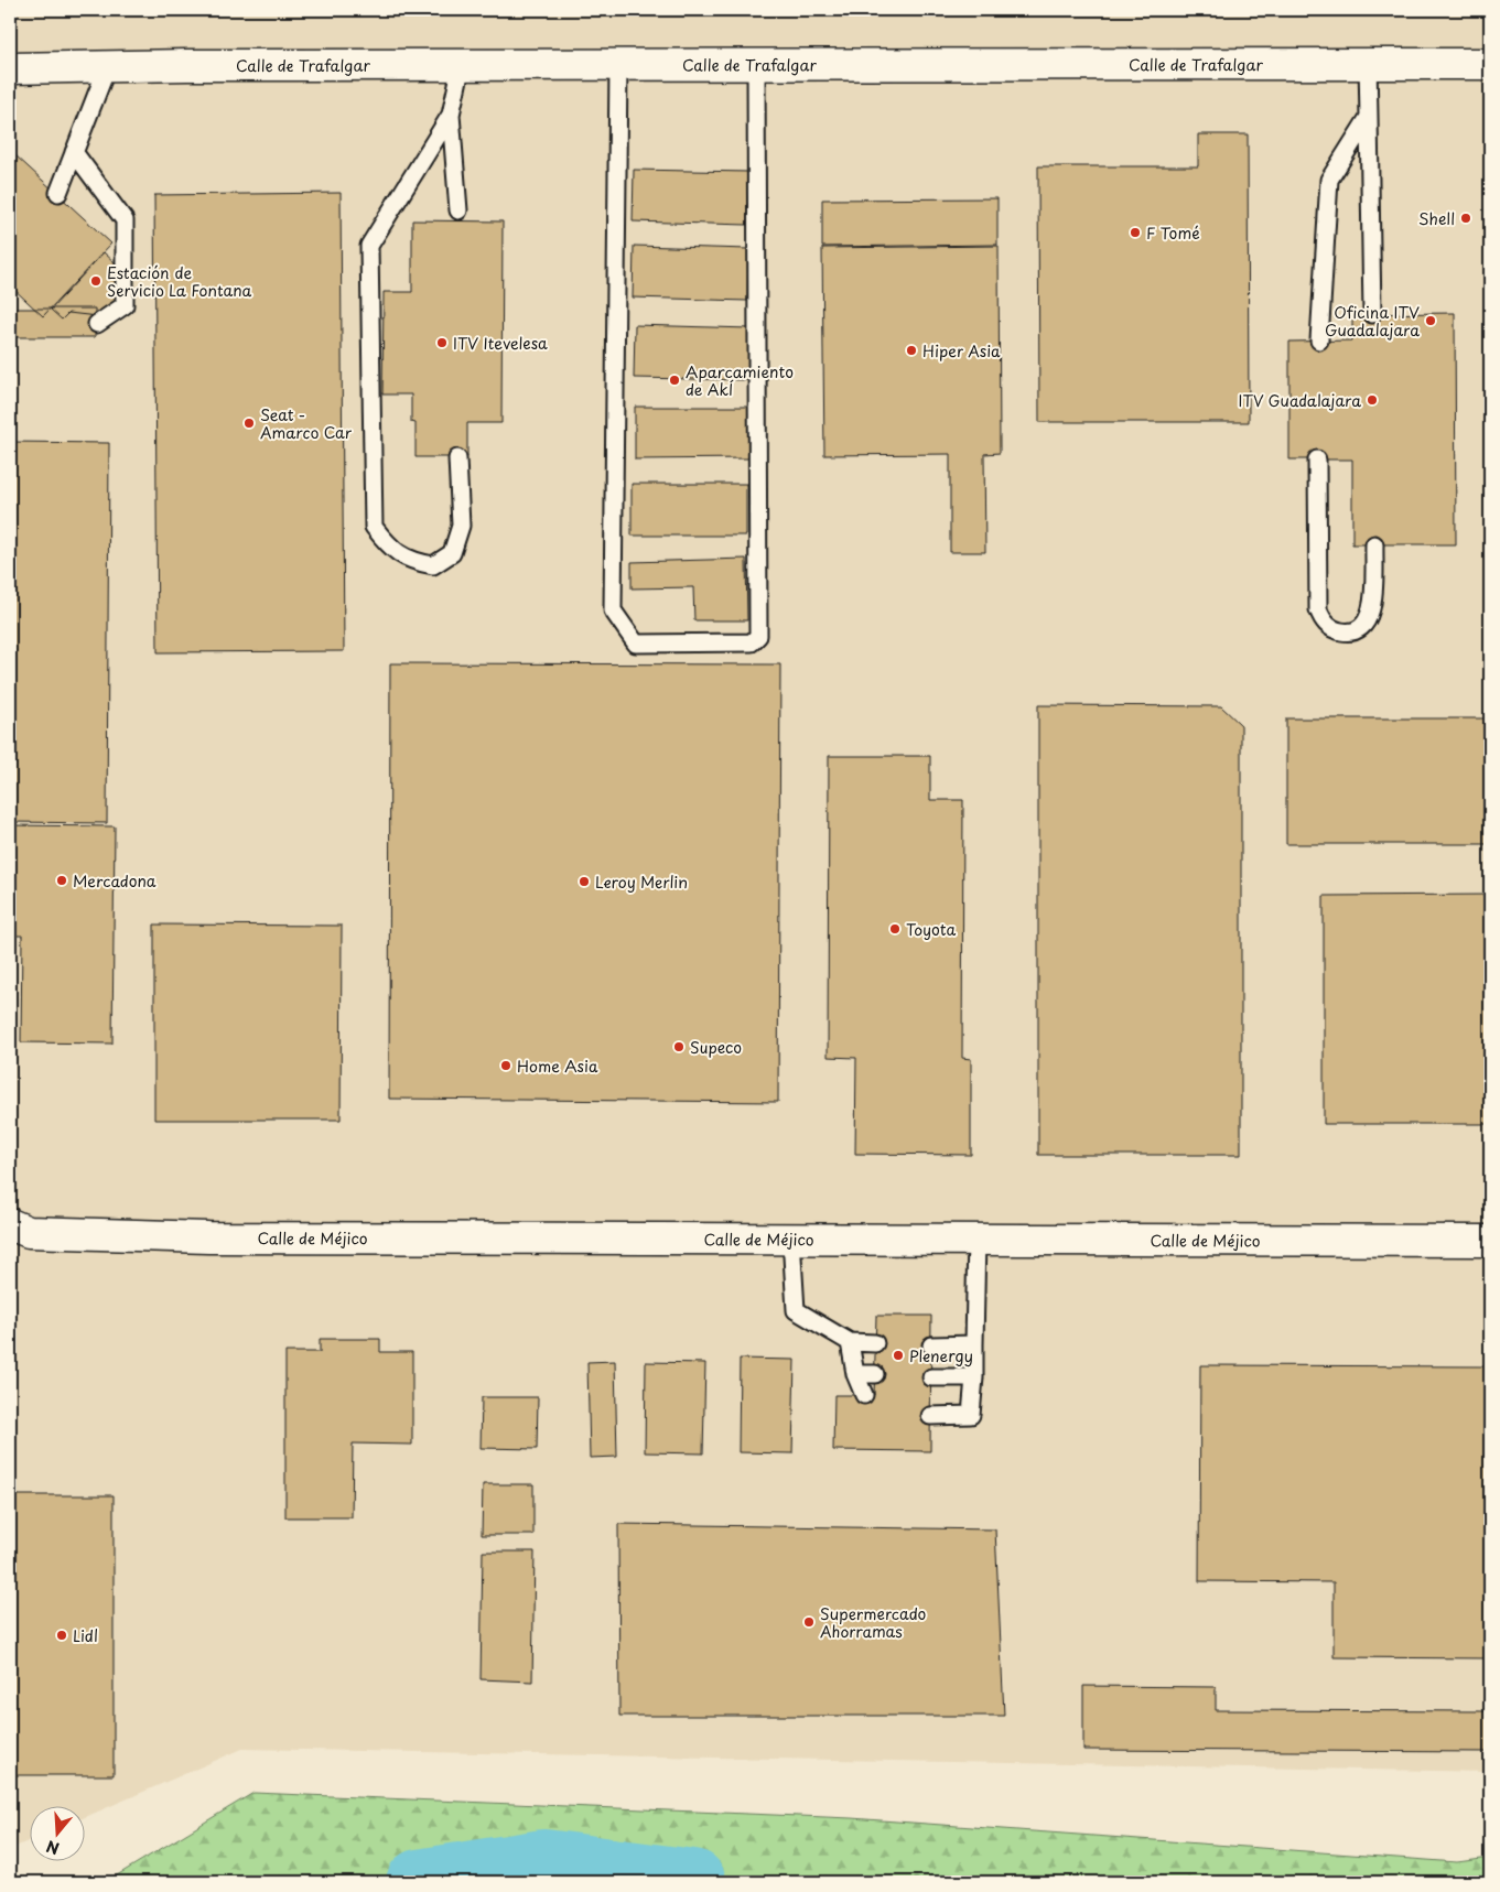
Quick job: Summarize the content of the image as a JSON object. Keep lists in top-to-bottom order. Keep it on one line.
{"streets":{"street":["Calle de Trafalgar","Calle de Méjico"]},"places":["Shell","F Tomé","Estación de Servicio La Fontana","Oficina ITV Guadalajara","ITV Itevelesa","Hiper Asia","Aparcamiento de AkÍ","ITV Guadalajara","Seat - Amarco Car","Mercadona","Leroy Merlin","Toyota","Supeco","Home Asia","Plenergy","Supermercado Ahorramas","Lidl"],"north":"bottom"}
